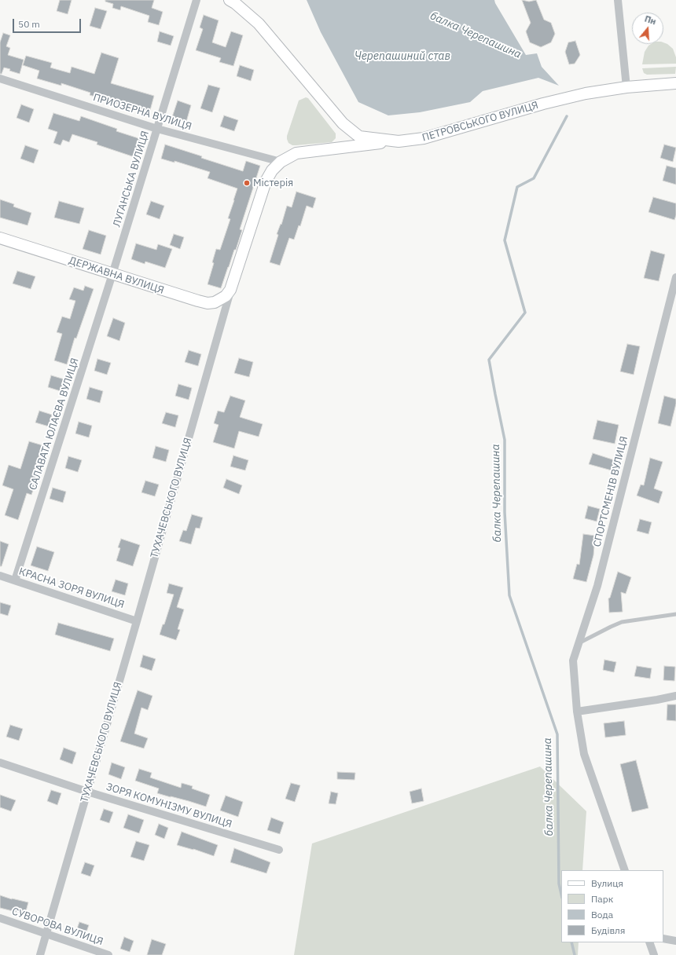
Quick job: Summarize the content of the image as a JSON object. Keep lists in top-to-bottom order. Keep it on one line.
{"streets":{"main road":["ПЕТРОВСЬКОГО ВУЛИЦЯ","ДЕРЖАВНА ВУЛИЦЯ","ТУХАЧЕВСЬКОГО ВУЛИЦЯ"],"street":["ПРИОЗЕРНА ВУЛИЦЯ","ЛУГАНСЬКА ВУЛИЦЯ","САЛАВАТА ЮЛАЄВА ВУЛИЦЯ","СПОРТСМЕНІВ ВУЛИЦЯ","КРАСНА ЗОРЯ ВУЛИЦЯ","ЗОРЯ КОМУНІЗМУ ВУЛИЦЯ","СУВОРОВА ВУЛИЦЯ"]},"crossings":[["ПРИОЗЕРНА ВУЛИЦЯ","ЛУГАНСЬКА ВУЛИЦЯ"],["ПРИОЗЕРНА ВУЛИЦЯ","ТУХАЧЕВСЬКОГО ВУЛИЦЯ"],["ПЕТРОВСЬКОГО ВУЛИЦЯ","ТУХАЧЕВСЬКОГО ВУЛИЦЯ"],["ЛУГАНСЬКА ВУЛИЦЯ","ДЕРЖАВНА ВУЛИЦЯ"],["ЛУГАНСЬКА ВУЛИЦЯ","САЛАВАТА ЮЛАЄВА ВУЛИЦЯ"],["ДЕРЖАВНА ВУЛИЦЯ","САЛАВАТА ЮЛАЄВА ВУЛИЦЯ"],["ДЕРЖАВНА ВУЛИЦЯ","ТУХАЧЕВСЬКОГО ВУЛИЦЯ"],["САЛАВАТА ЮЛАЄВА ВУЛИЦЯ","КРАСНА ЗОРЯ ВУЛИЦЯ"],["ТУХАЧЕВСЬКОГО ВУЛИЦЯ","КРАСНА ЗОРЯ ВУЛИЦЯ"],["ТУХАЧЕВСЬКОГО ВУЛИЦЯ","ЗОРЯ КОМУНІЗМУ ВУЛИЦЯ"],["ТУХАЧЕВСЬКОГО ВУЛИЦЯ","СУВОРОВА ВУЛИЦЯ"]],"water":["балка Черепашина","Черепашиний став"],"places":["Містерія"],"legend":["Вулиця","Парк","Вода","Будівля"],"scale_bar":"50 m","north":"top"}
